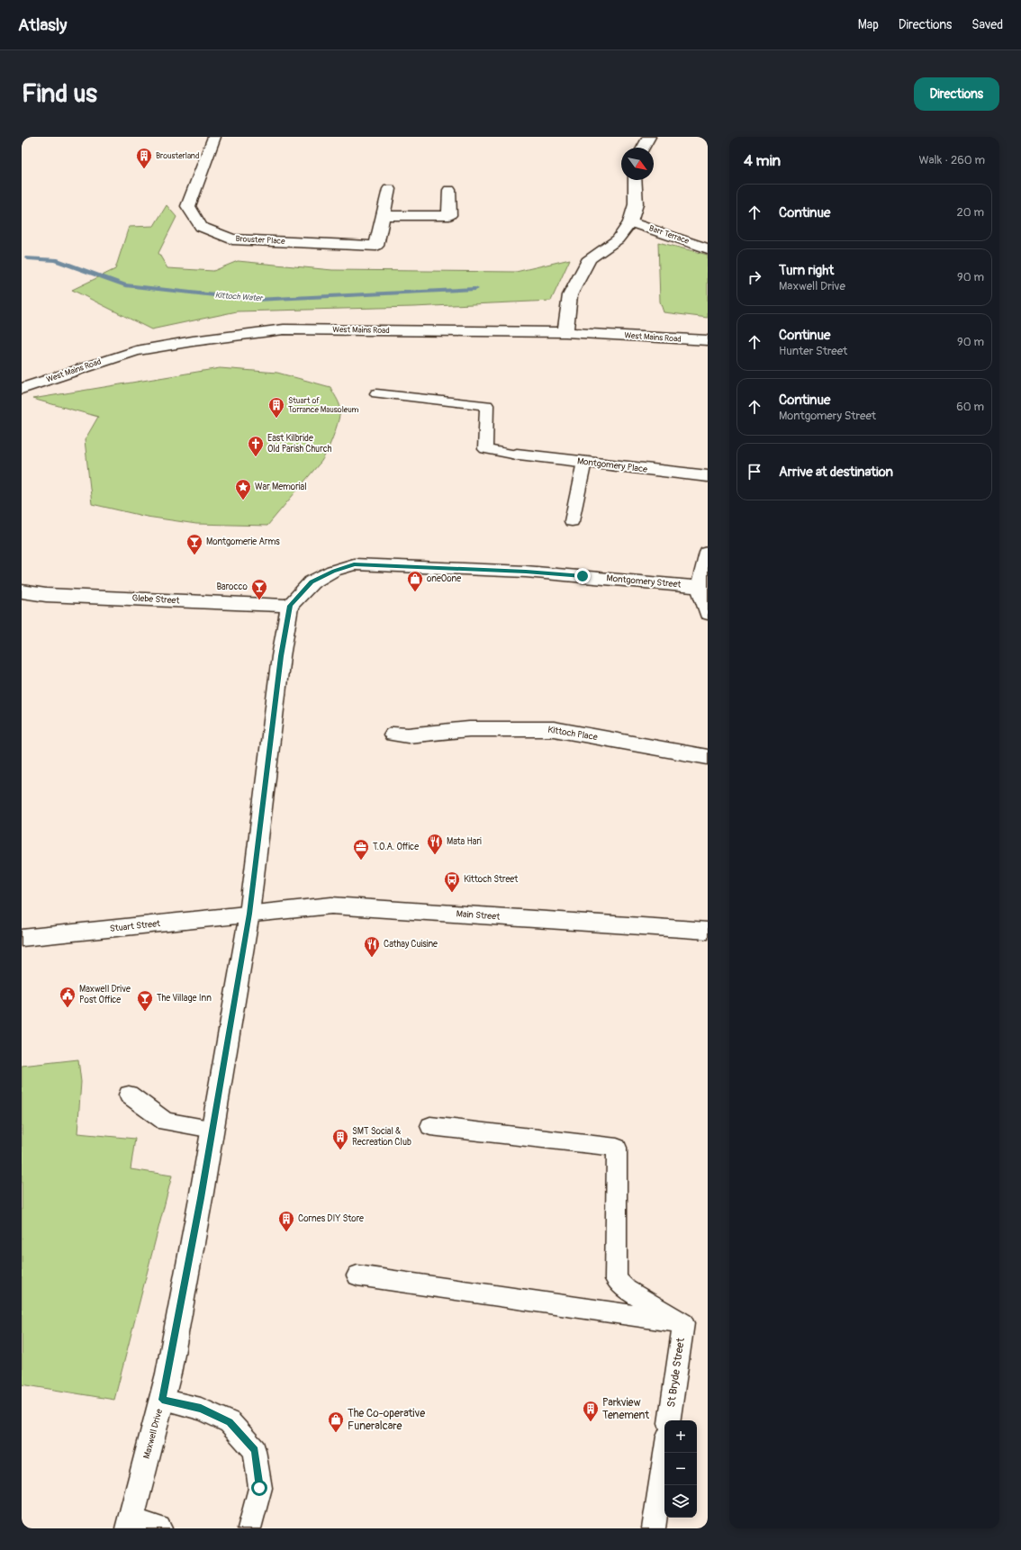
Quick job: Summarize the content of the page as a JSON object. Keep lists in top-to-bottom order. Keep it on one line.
{"streets":{"street":["Barr Terrace","Brouster Place","West Mains Road","Montgomery Place","Montgomery Street","Glebe Street","Kittoch Place","Main Street","Stuart Street","Maxwell Drive"],"lane":["St Bryde Street"]},"crossings":[["Montgomery Street","Glebe Street"],["Montgomery Street","Maxwell Drive"],["Glebe Street","Maxwell Drive"],["Main Street","Stuart Street"],["Main Street","Maxwell Drive"],["Stuart Street","Maxwell Drive"]],"water":["Kittoch Water"],"places":{"building":["Brousterland","Stuart of Torrance Mausoleum","SMT Social & Recreation Club","Cornes DIY Store","Parkview Tenement"],"church":["East Kilbride Old Parish Church"],"place":["War Memorial"],"bar":["Montgomerie Arms","Barocco","The Village Inn"],"shop":["oneOone","The Co-operative Funeralcare"],"restaurant":["Mata Hari","Cathay Cuisine"],"office":["T.O.A. Office"],"bus stop":["Kittoch Street"],"public building":["Maxwell Drive Post Office"]},"north":"bottom right","page":{"header":"Atlasly","nav":["Map","Directions","Saved"],"buttons":"Directions","title":"Find us","heading":["4 min","Walk · 260 m"],"list":[["Continue","20 m"],["Turn right","Maxwell Drive","90 m"],["Continue","Hunter Street","90 m"],["Continue","Montgomery Street","60 m"],"Arrive at destination"],"map_buttons":["+","−"]}}
